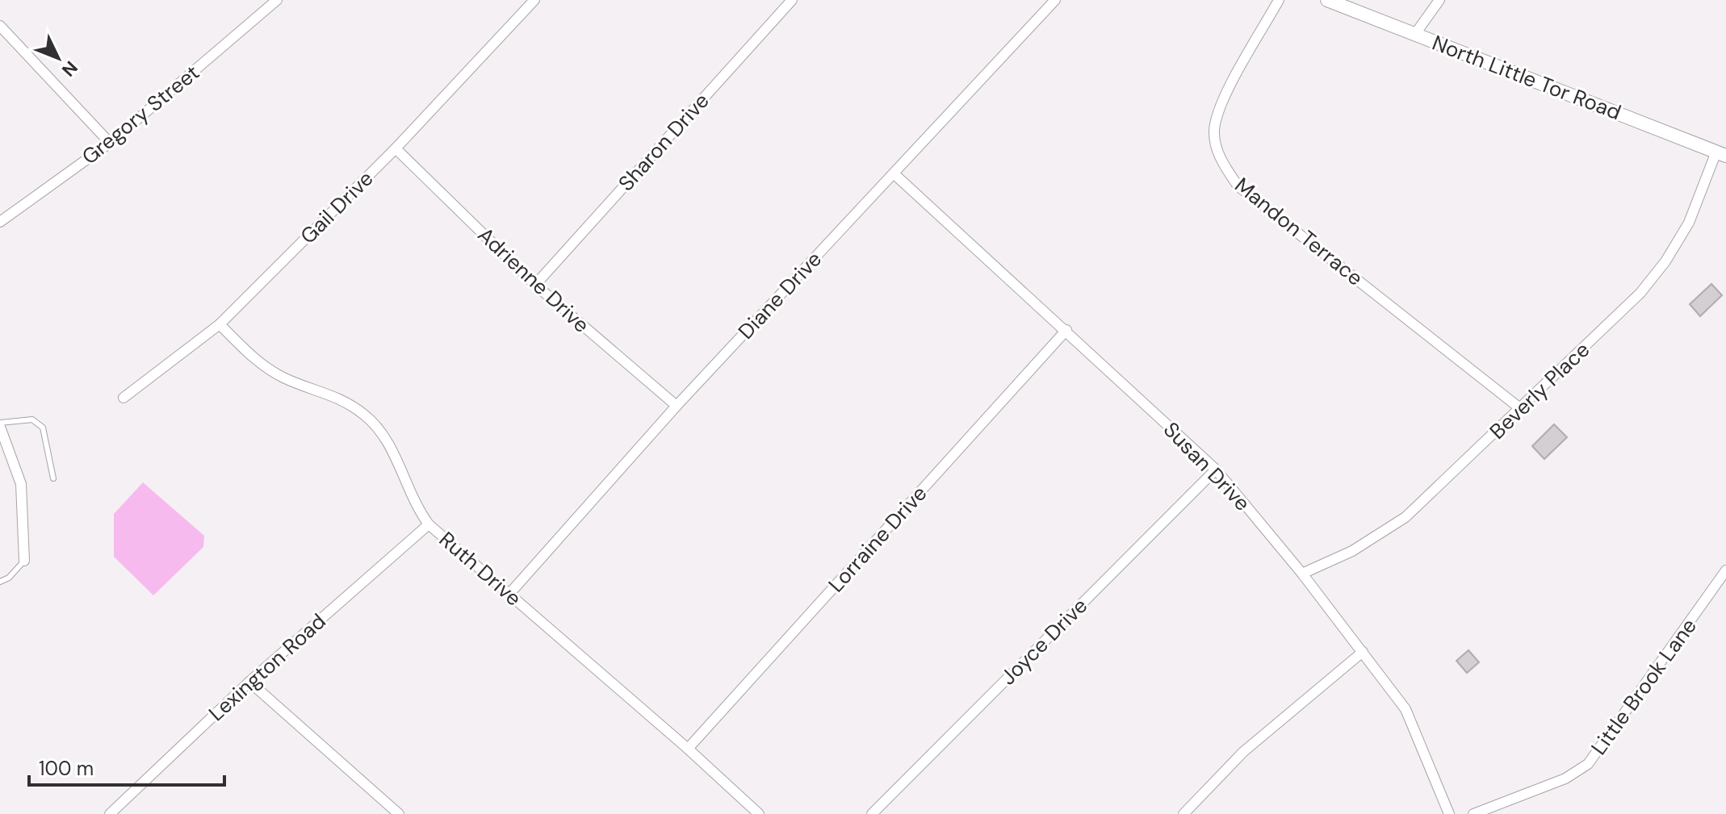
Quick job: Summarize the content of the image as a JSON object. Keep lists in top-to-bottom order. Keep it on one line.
{"streets":{"street":["North Little Tor Road","Gregory Street","Sharon Drive","Gail Drive","Mandon Terrace","Adrienne Drive","Diane Drive","Beverly Place","Susan Drive","Lorraine Drive","Ruth Drive","Joyce Drive","Lexington Road","Little Brook Lane"]},"crossings":[["North Little Tor Road","Beverly Place"],["Sharon Drive","Adrienne Drive"],["Gail Drive","Adrienne Drive"],["Gail Drive","Ruth Drive"],["Mandon Terrace","Beverly Place"],["Adrienne Drive","Diane Drive"],["Diane Drive","Susan Drive"],["Diane Drive","Ruth Drive"],["Beverly Place","Susan Drive"],["Susan Drive","Lorraine Drive"],["Susan Drive","Joyce Drive"],["Lorraine Drive","Ruth Drive"],["Ruth Drive","Lexington Road"]],"scale_bar":"100 m","north":"bottom right"}
